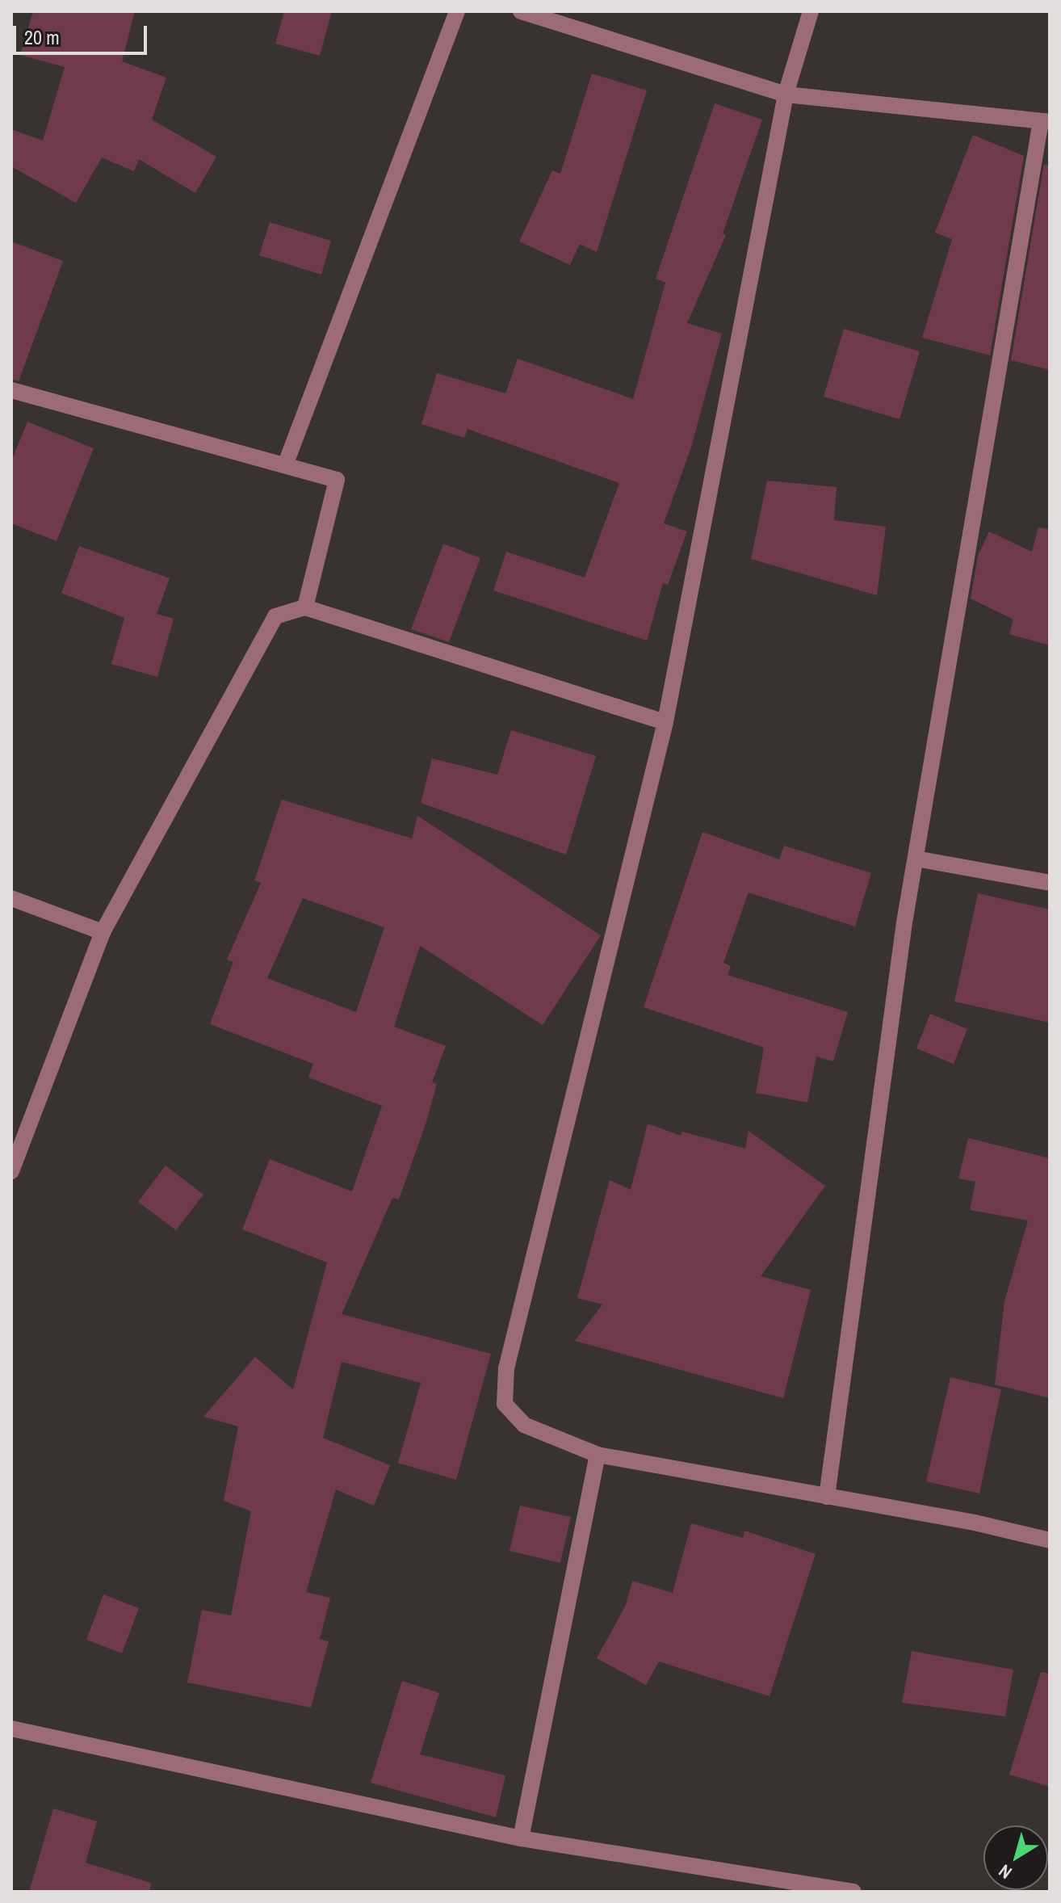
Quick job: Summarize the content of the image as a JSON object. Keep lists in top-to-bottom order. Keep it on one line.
{"scale_bar":"20 m","north":"bottom left"}
